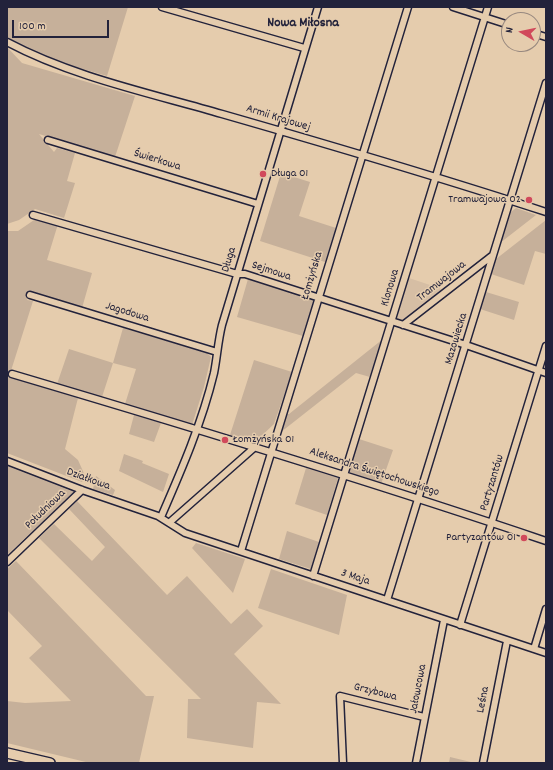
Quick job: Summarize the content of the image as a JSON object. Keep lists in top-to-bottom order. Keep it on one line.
{"streets":{"street":["Armii Krajowej","Świerkowa","Długa","Sejmowa","Łomżyńska","Tramwajowa","Klonowa","Jagodowa","Mazowiecka","Aleksandra Świętochowskiego","Działkowa","Partyzantów","Południowa","3 Maja","Jałowcowa","Grzybowa","Leśna"]},"crossings":[["Armii Krajowej","Długa"],["Armii Krajowej","Łomżyńska"],["Armii Krajowej","Klonowa"],["Armii Krajowej","Mazowiecka"],["Świerkowa","Długa"],["Długa","Sejmowa"],["Długa","Jagodowa"],["Długa","Aleksandra Świętochowskiego"],["Długa","Działkowa"],["Długa","3 Maja"],["Sejmowa","Łomżyńska"],["Sejmowa","Tramwajowa"],["Sejmowa","Klonowa"],["Sejmowa","Mazowiecka"],["Sejmowa","Partyzantów"],["Łomżyńska","Aleksandra Świętochowskiego"],["Łomżyńska","3 Maja"],["Tramwajowa","Mazowiecka"],["Klonowa","Aleksandra Świętochowskiego"],["Klonowa","3 Maja"],["Mazowiecka","Aleksandra Świętochowskiego"],["Mazowiecka","3 Maja"],["Aleksandra Świętochowskiego","Partyzantów"],["Działkowa","Południowa"],["Działkowa","3 Maja"],["Partyzantów","3 Maja"],["3 Maja","Jałowcowa"],["3 Maja","Leśna"],["Jałowcowa","Grzybowa"]],"districts":["Nowa Miłosna"],"places":["Długa 01","Tramwajowa 02","Łomżyńska 01","Partyzantów 01"],"scale_bar":"100 m","north":"left"}
